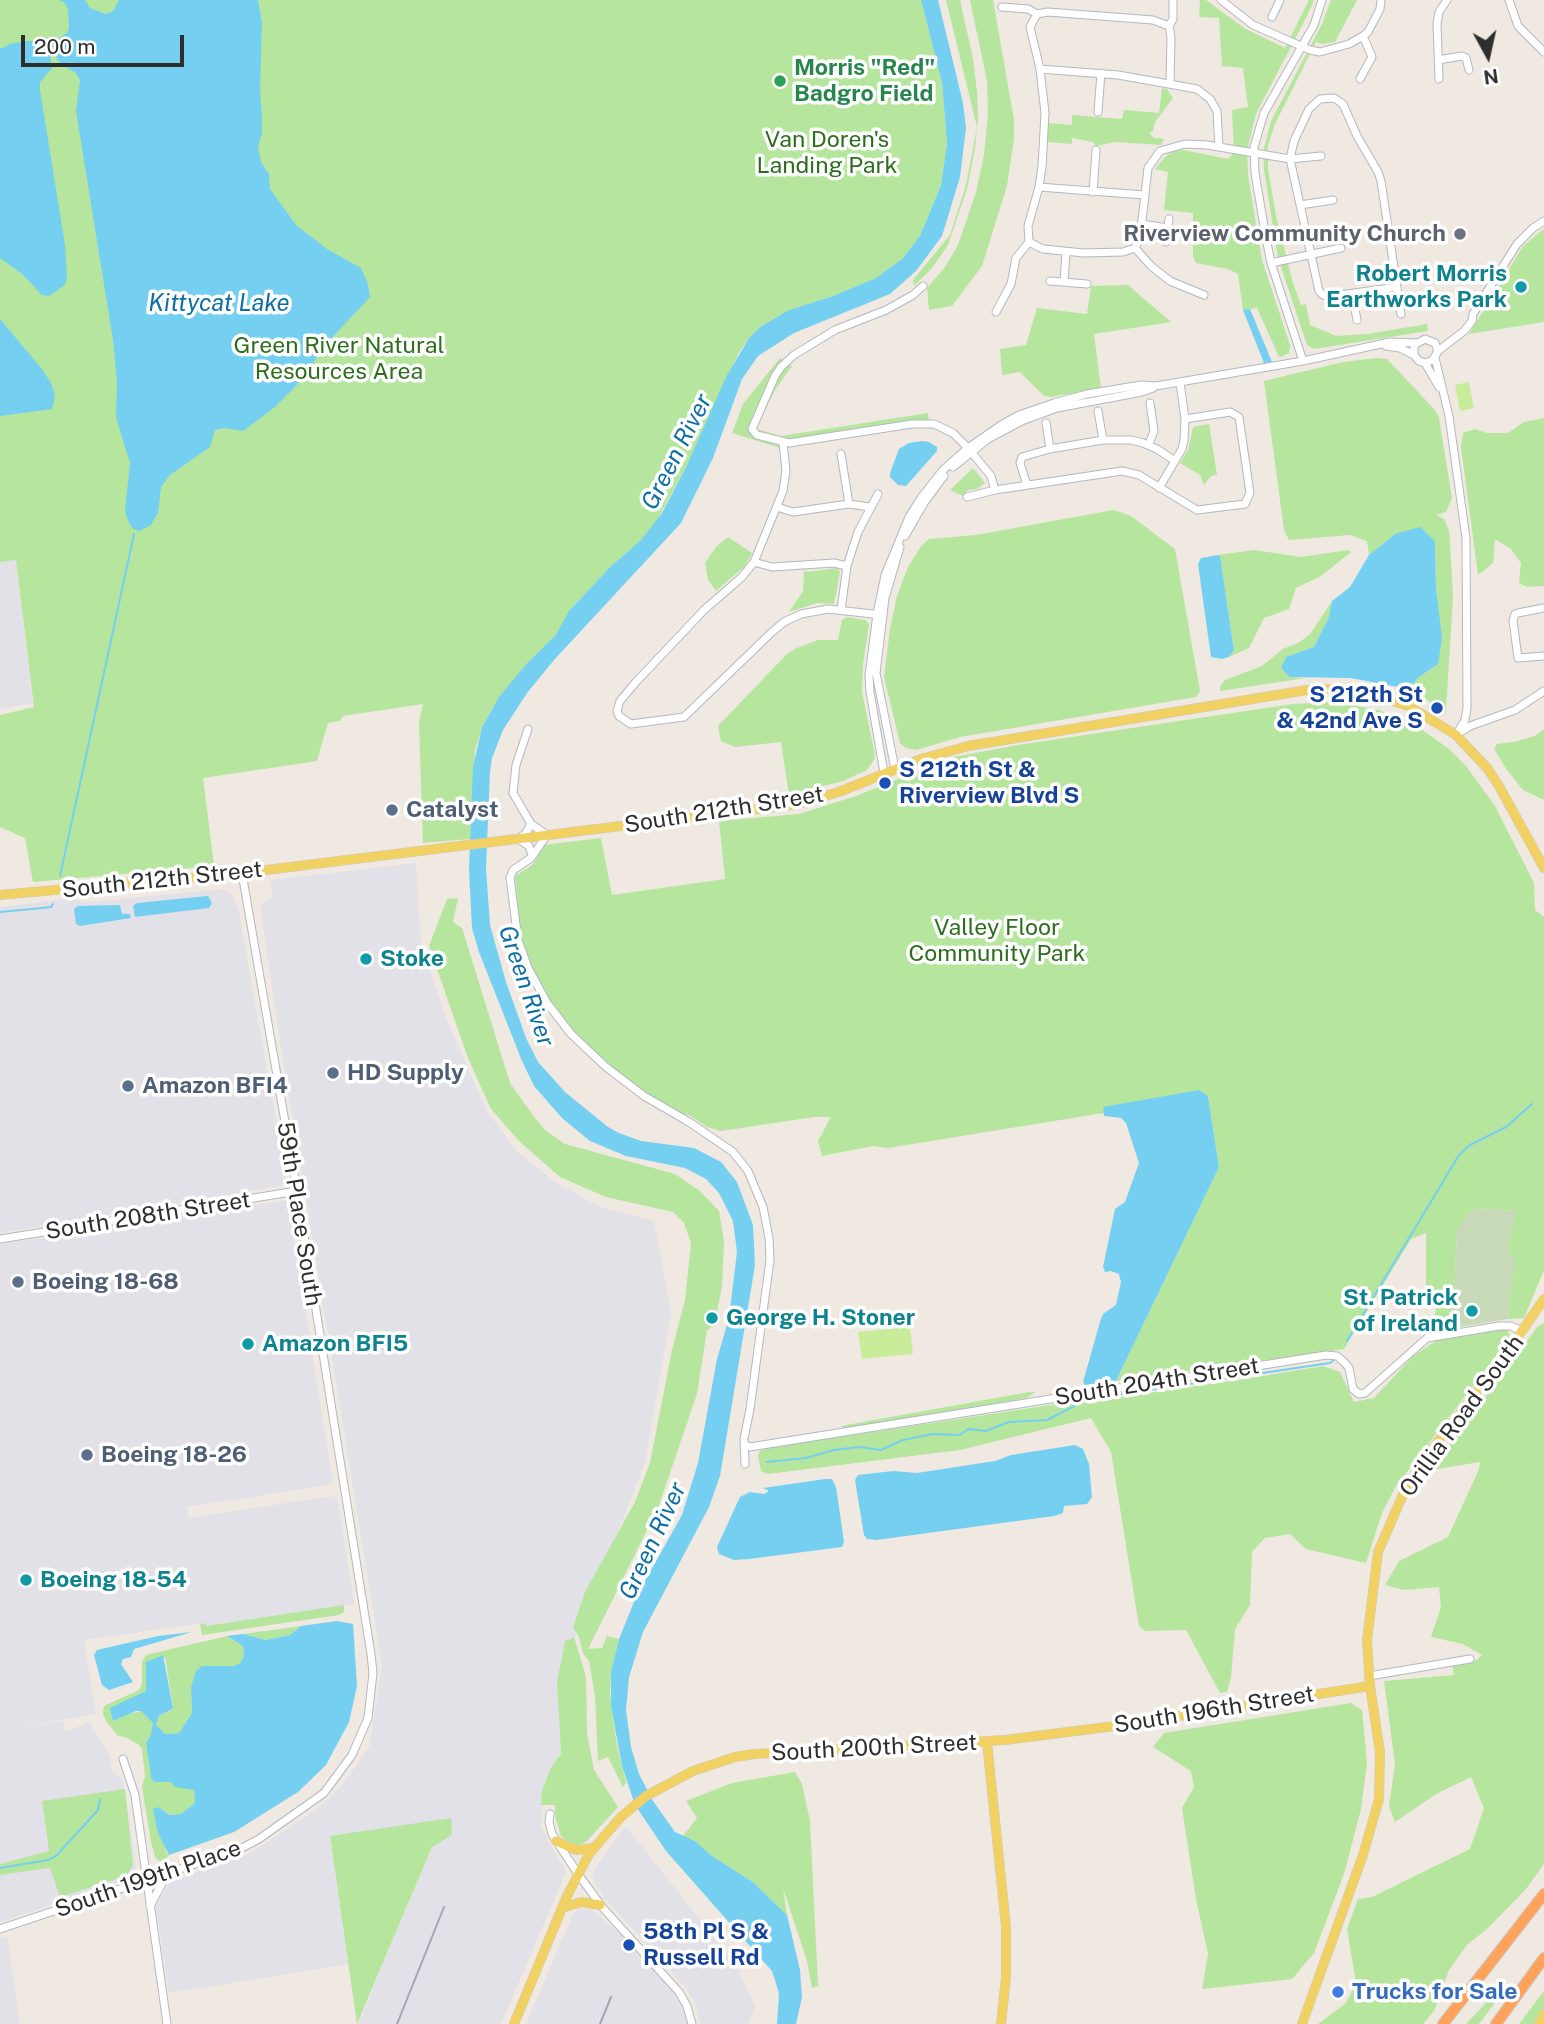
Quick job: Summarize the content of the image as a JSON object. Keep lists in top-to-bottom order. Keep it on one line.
{"streets":{"main road":["South 212th Street","Orillia Road South","South 196th Street","South 200th Street"],"street":["59th Place South","South 208th Street","South 204th Street","South 199th Place"]},"crossings":[["South 212th Street","59th Place South"],["59th Place South","South 208th Street"],["59th Place South","South 199th Place"],["South 204th Street","Orillia Road South"],["Orillia Road South","South 196th Street"],["South 196th Street","South 200th Street"]],"water":["Kittycat Lake","Green River"],"parks":["Van Doren's Landing Park","Green River Natural Resources Area","Valley Floor Community Park"],"places":["Morris \"Red\" Badgro Field","Riverview Community Church","Robert Morris Earthworks Park","S 212th St & 42nd Ave S","S 212th St & Riverview Blvd S","Catalyst","Stoke","HD Supply","Amazon BFI4","Boeing 18-68","St. Patrick of Ireland","George H. Stoner","Amazon BFI5","Boeing 18-26","Boeing 18-54","58th Pl S & Russell Rd","Trucks for Sale"],"scale_bar":"200 m","north":"bottom"}
